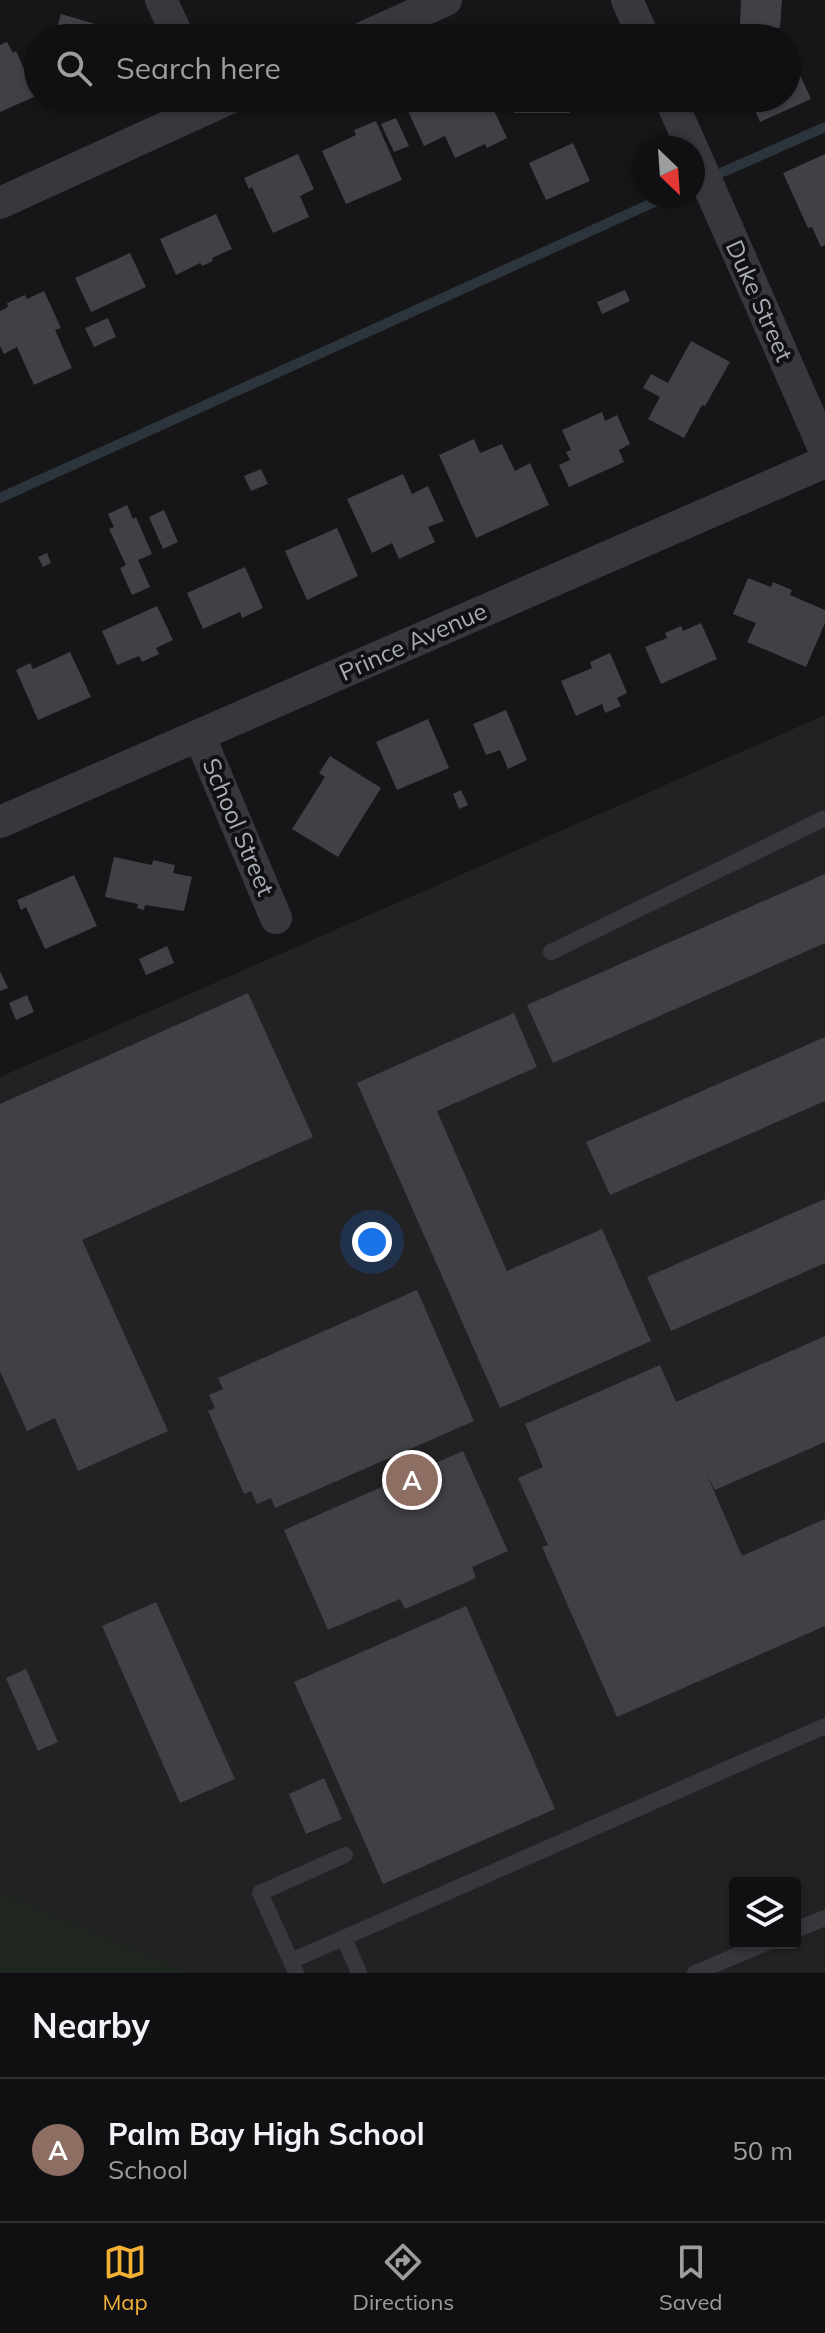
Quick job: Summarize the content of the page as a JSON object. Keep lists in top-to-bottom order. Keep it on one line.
{"streets":{"street":["Duke Street","Prince Avenue","School Street"]},"crossings":[["Prince Avenue","School Street"]],"north":"bottom right","page":{"search":"Search here","pins":"A","heading":"Nearby","list":[{"mark":"A","name":"Palm Bay High School","note":"School","value":"50 m"}],"nav":["Map","Directions","Saved"]}}
